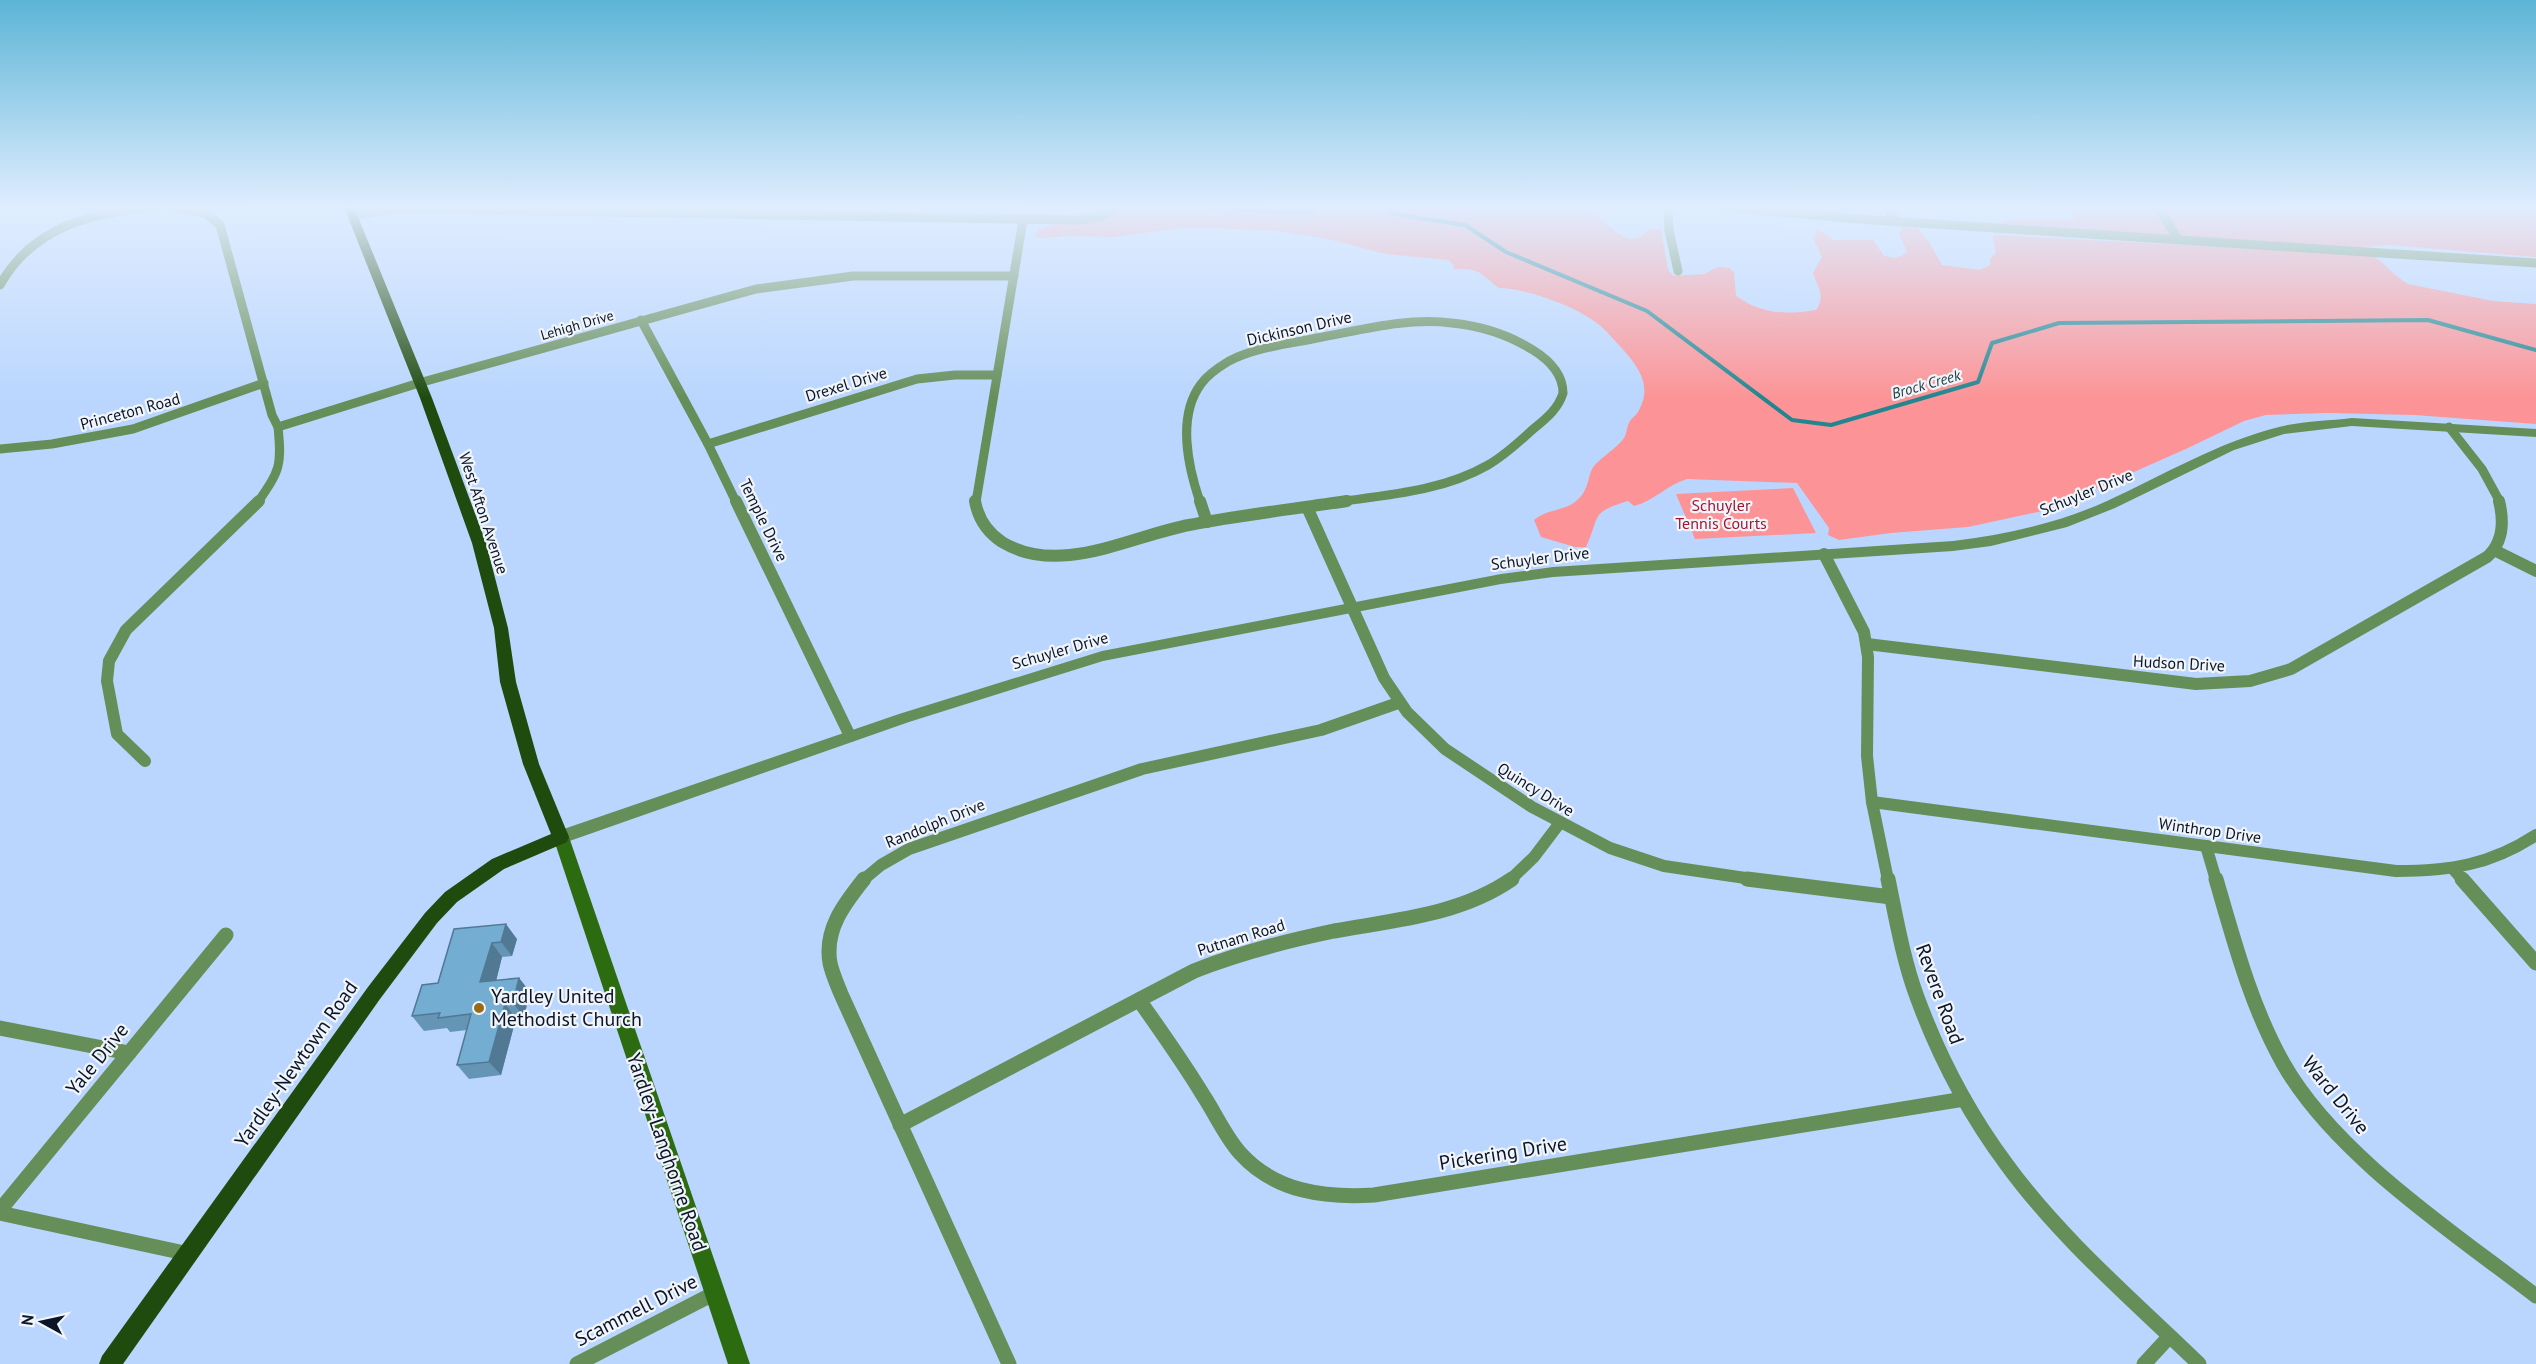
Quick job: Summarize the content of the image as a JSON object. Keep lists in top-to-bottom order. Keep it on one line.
{"streets":{"main road":["West Afton Avenue","Yardley-Newtown Road","Yardley-Langhorne Road"],"street":["Lehigh Drive","Dickinson Drive","Drexel Drive","Princeton Road","Schuyler Drive","Temple Drive","Hudson Drive","Quincy Drive","Randolph Drive","Winthrop Drive","Putnam Road","Revere Road","Yale Drive","Ward Drive","Pickering Drive","Scammell Drive"]},"crossings":[["Lehigh Drive","Dickinson Drive"],["Lehigh Drive","West Afton Avenue"],["Lehigh Drive","Temple Drive"],["Dickinson Drive","Drexel Drive"],["Dickinson Drive","Quincy Drive"],["Drexel Drive","Temple Drive"],["Schuyler Drive","West Afton Avenue"],["Schuyler Drive","Temple Drive"],["Schuyler Drive","Quincy Drive"],["Schuyler Drive","Revere Road"],["Schuyler Drive","Yardley-Newtown Road"],["Schuyler Drive","Yardley-Langhorne Road"],["West Afton Avenue","Yardley-Newtown Road"],["West Afton Avenue","Yardley-Langhorne Road"],["Hudson Drive","Revere Road"],["Quincy Drive","Randolph Drive"],["Quincy Drive","Putnam Road"],["Quincy Drive","Revere Road"],["Randolph Drive","Putnam Road"],["Winthrop Drive","Revere Road"],["Winthrop Drive","Ward Drive"],["Putnam Road","Pickering Drive"],["Revere Road","Pickering Drive"],["Yardley-Newtown Road","Yardley-Langhorne Road"],["Yardley-Langhorne Road","Scammell Drive"]],"water":["Brock Creek"],"parks":["Schuyler Tennis Courts"],"places":["Yardley United Methodist Church"],"north":"left"}
